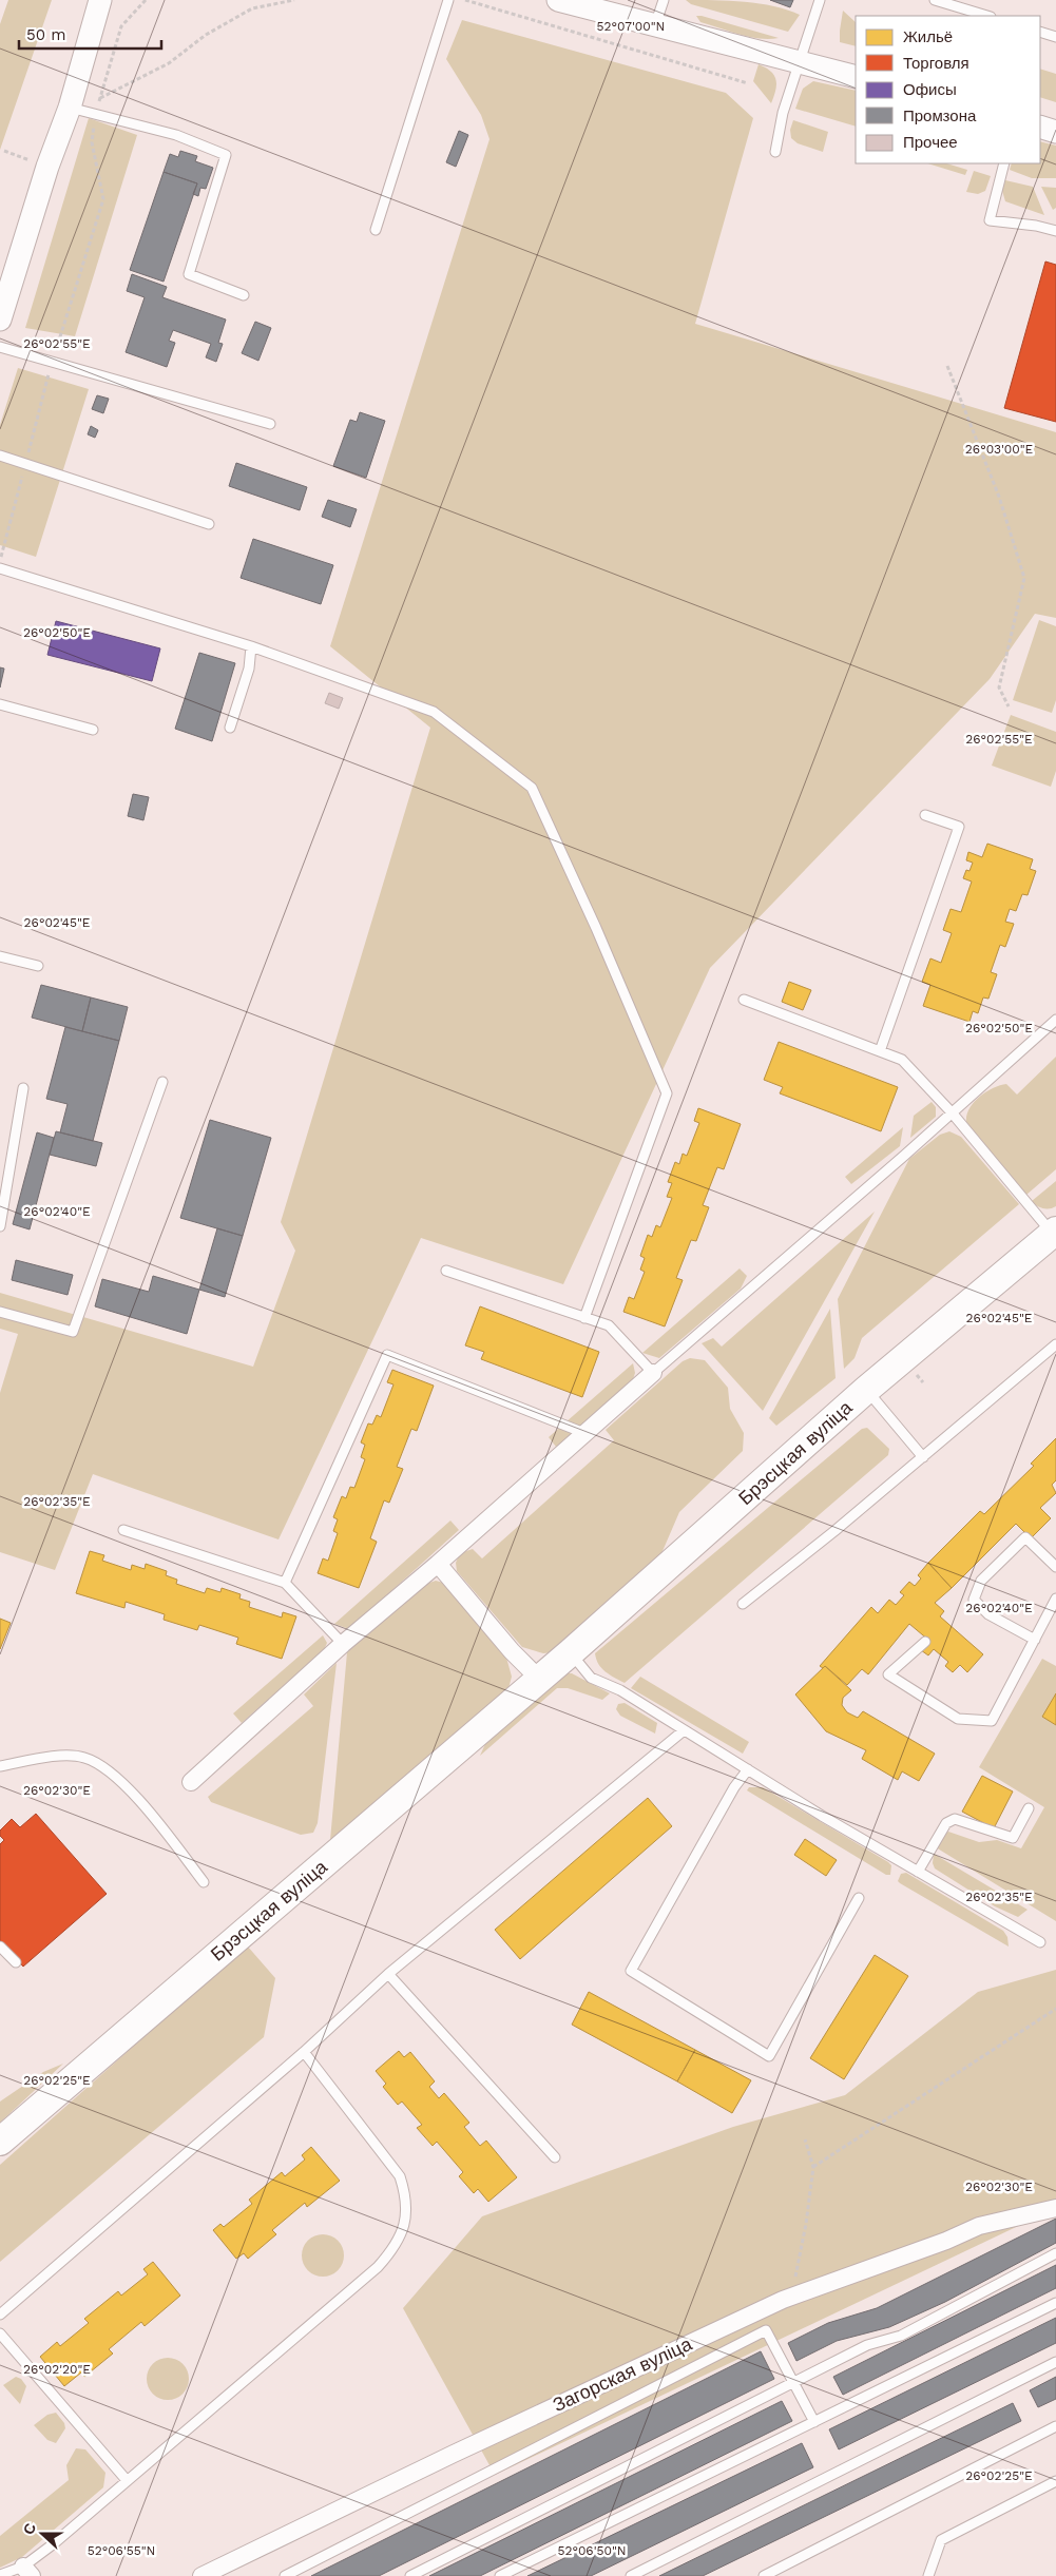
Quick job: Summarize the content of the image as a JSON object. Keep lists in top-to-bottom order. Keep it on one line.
{"streets":{"main road":["Брэсцкая вуліца"],"street":["Загорская вуліца"]},"legend":["Жильё","Торговля","Офисы","Промзона","Прочее"],"scale_bar":"50 m","north":"left","coordinates":["52°07'00\"N","26°02'55\"E","26°03'00\"E","26°02'50\"E","26°02'45\"E","26°02'40\"E","26°02'35\"E","26°02'30\"E","26°02'25\"E","26°02'20\"E","52°06'55\"N","52°06'50\"N"]}
